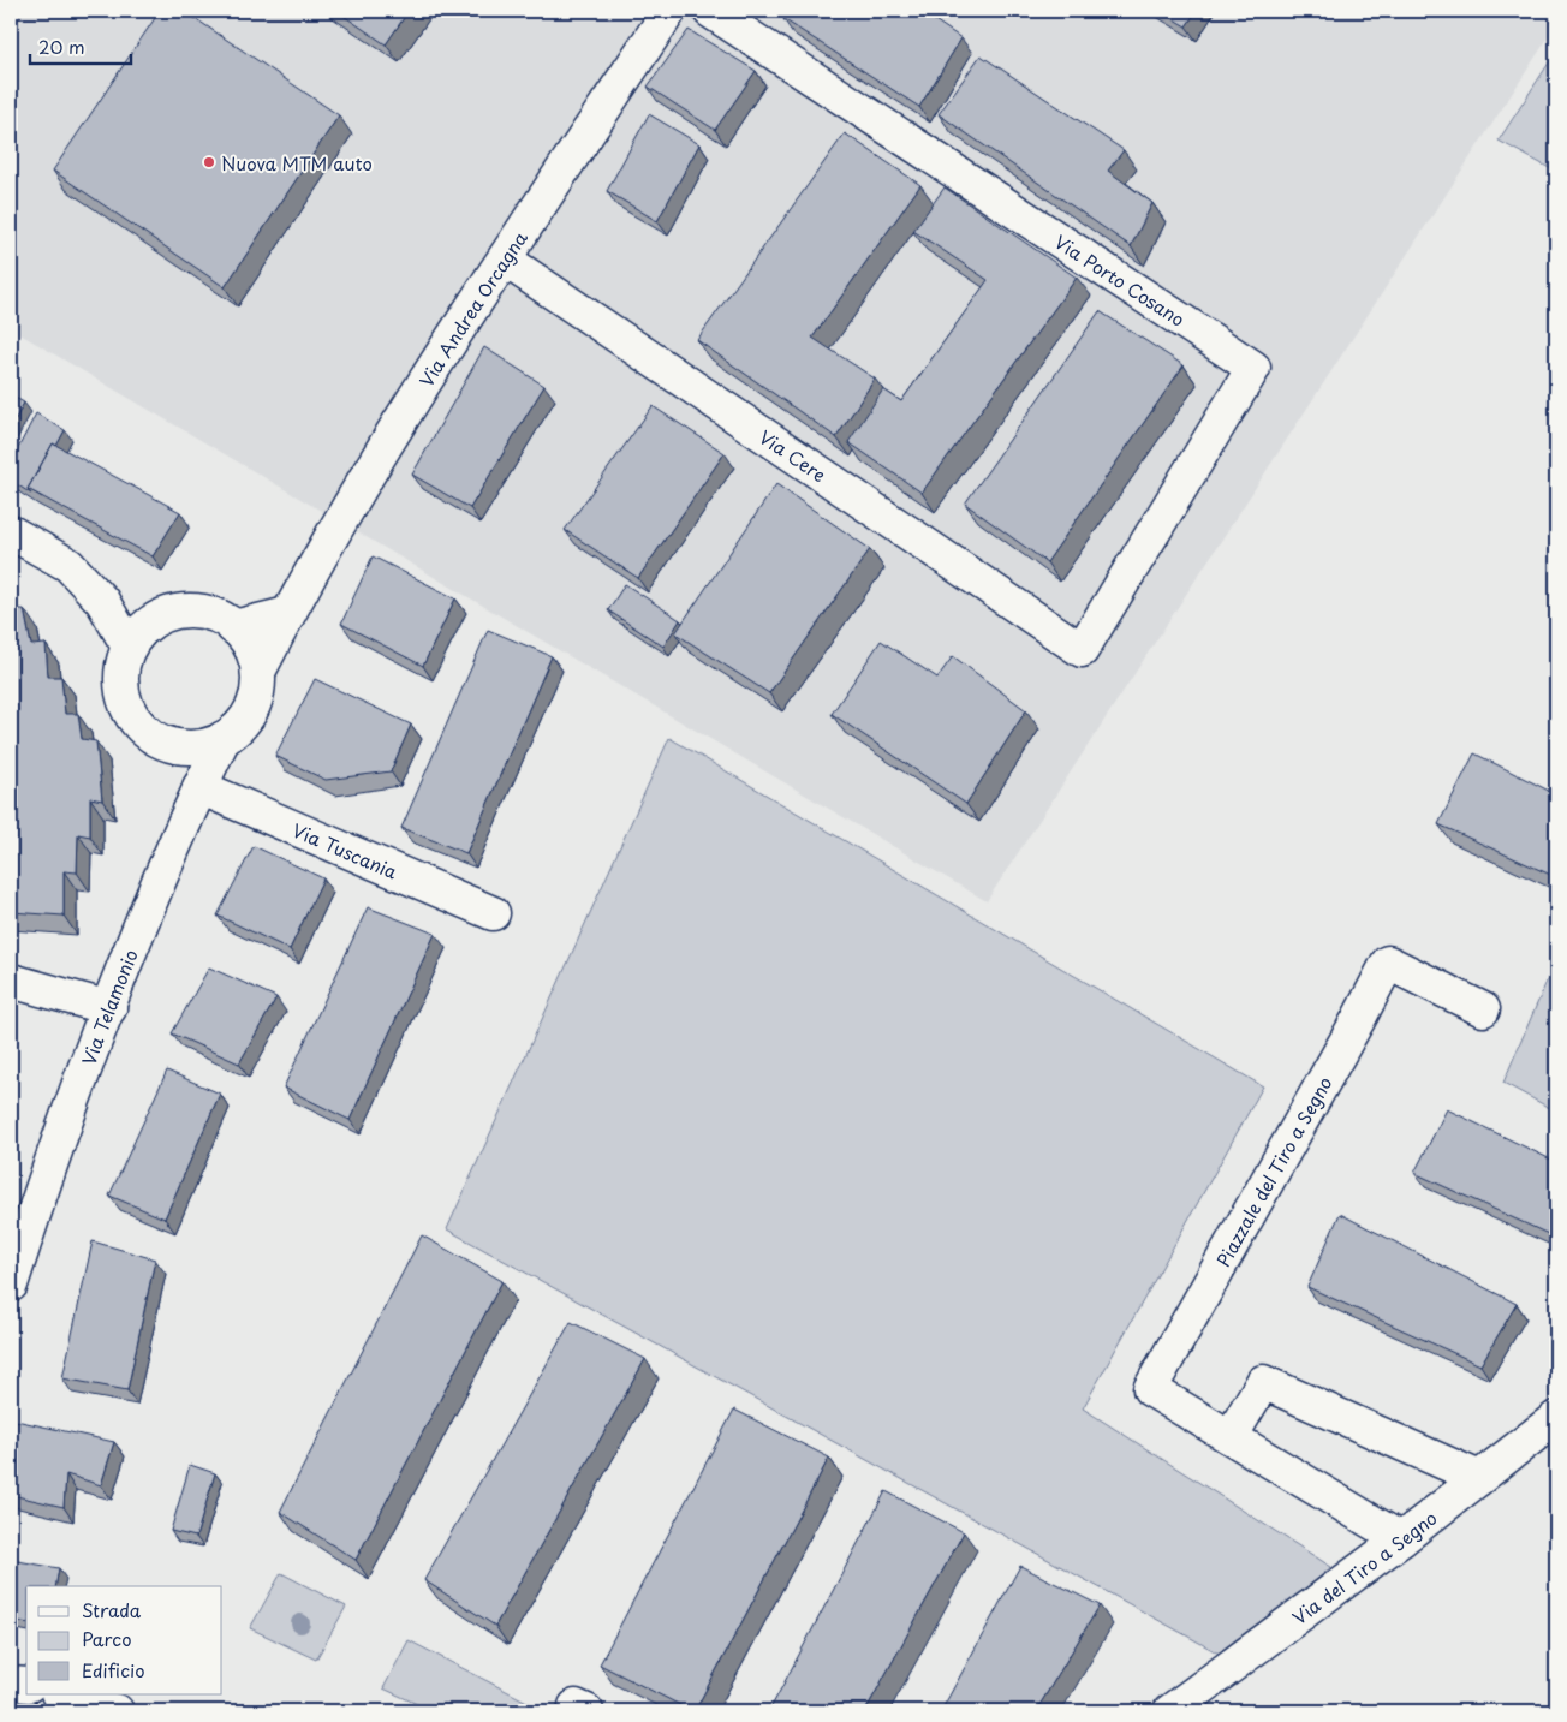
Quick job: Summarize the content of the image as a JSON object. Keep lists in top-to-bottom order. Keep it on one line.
{"streets":{"street":["Via Porto Cosano","Via Andrea Orcagna","Via Cere","Via Tuscania","Via Telamonio","Piazzale del Tiro a Segno","Via del Tiro a Segno"]},"crossings":[["Via Porto Cosano","Via Cere"],["Via Andrea Orcagna","Via Cere"],["Via Tuscania","Via Telamonio"],["Piazzale del Tiro a Segno","Via del Tiro a Segno"]],"places":["Nuova MTM auto"],"legend":["Strada","Parco","Edificio"],"scale_bar":"20 m"}
